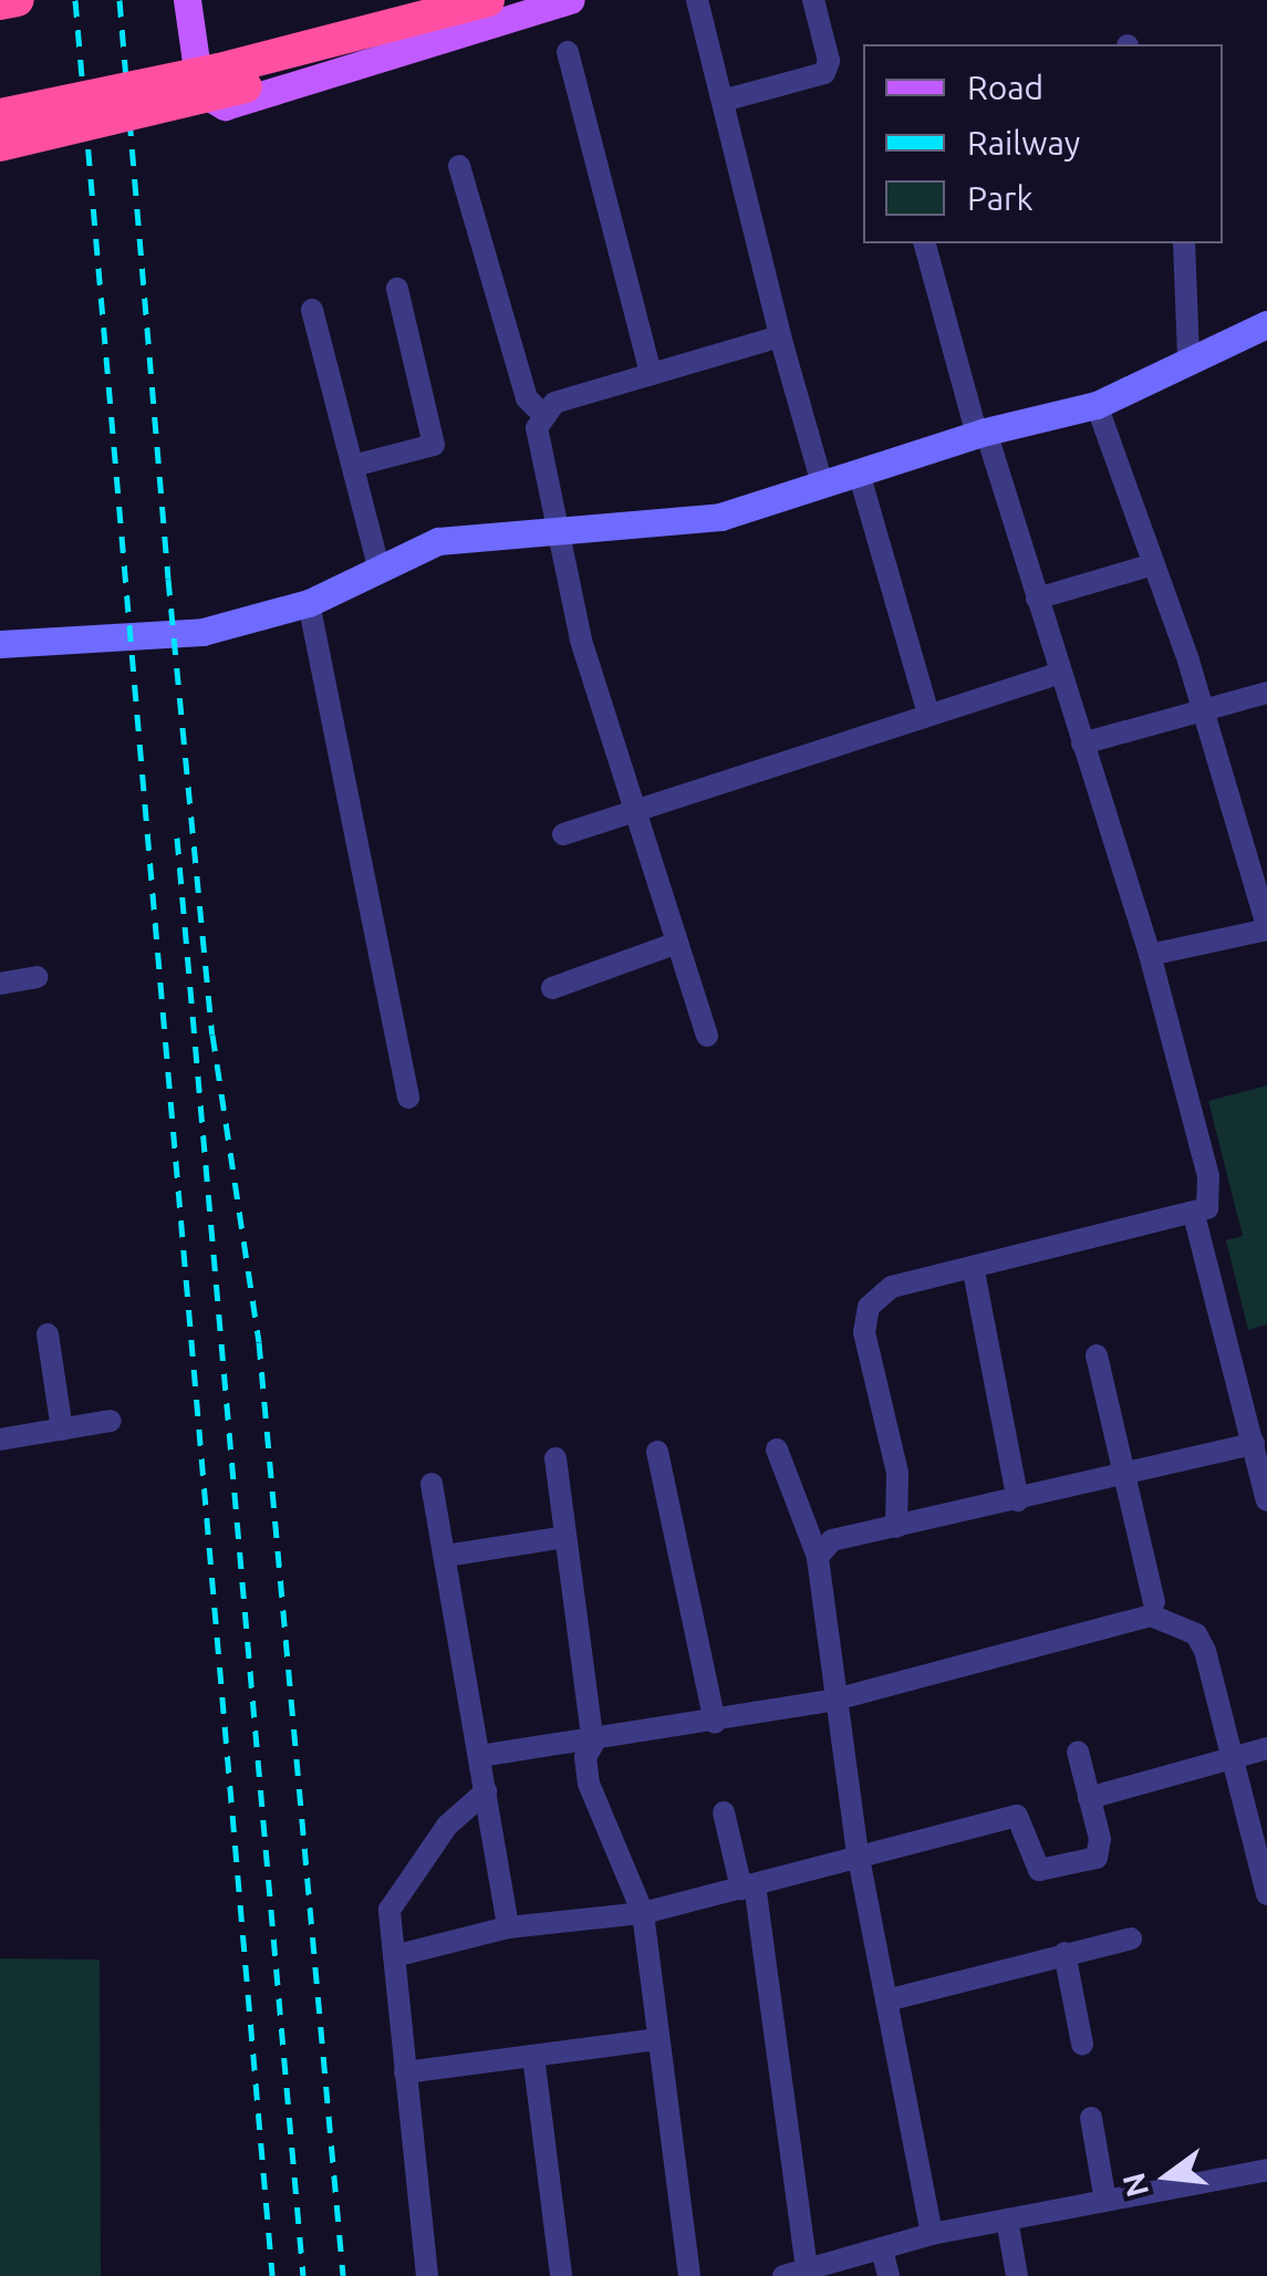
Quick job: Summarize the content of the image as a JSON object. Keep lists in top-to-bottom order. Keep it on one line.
{"legend":["Road","Railway","Park"],"north":"left"}
